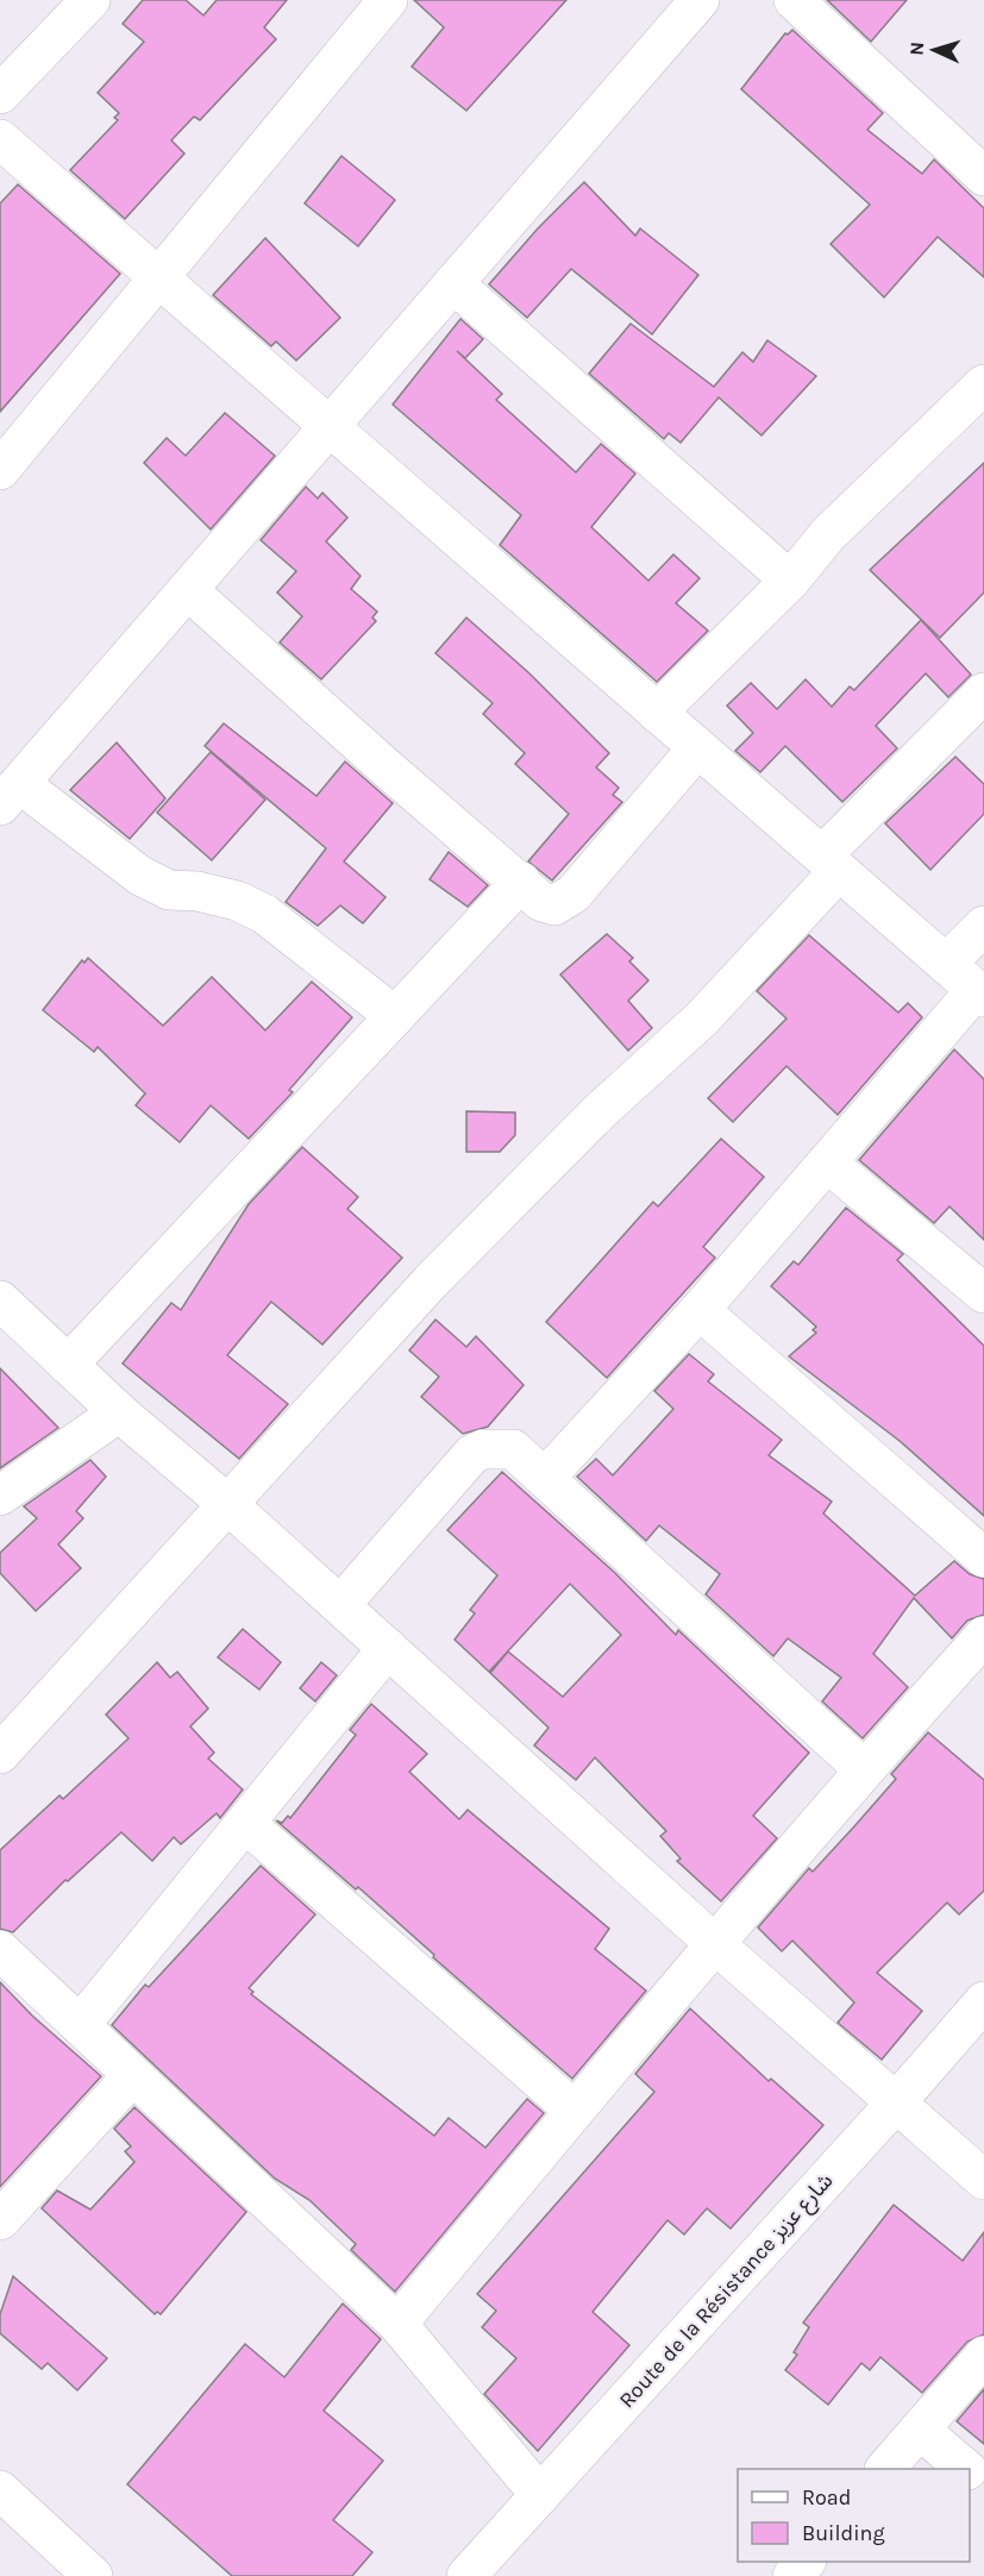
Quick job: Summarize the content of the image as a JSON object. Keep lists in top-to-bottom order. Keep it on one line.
{"streets":{"street":["Route de la Résistance شارع عزيز"]},"legend":["Road","Building"],"north":"left"}
